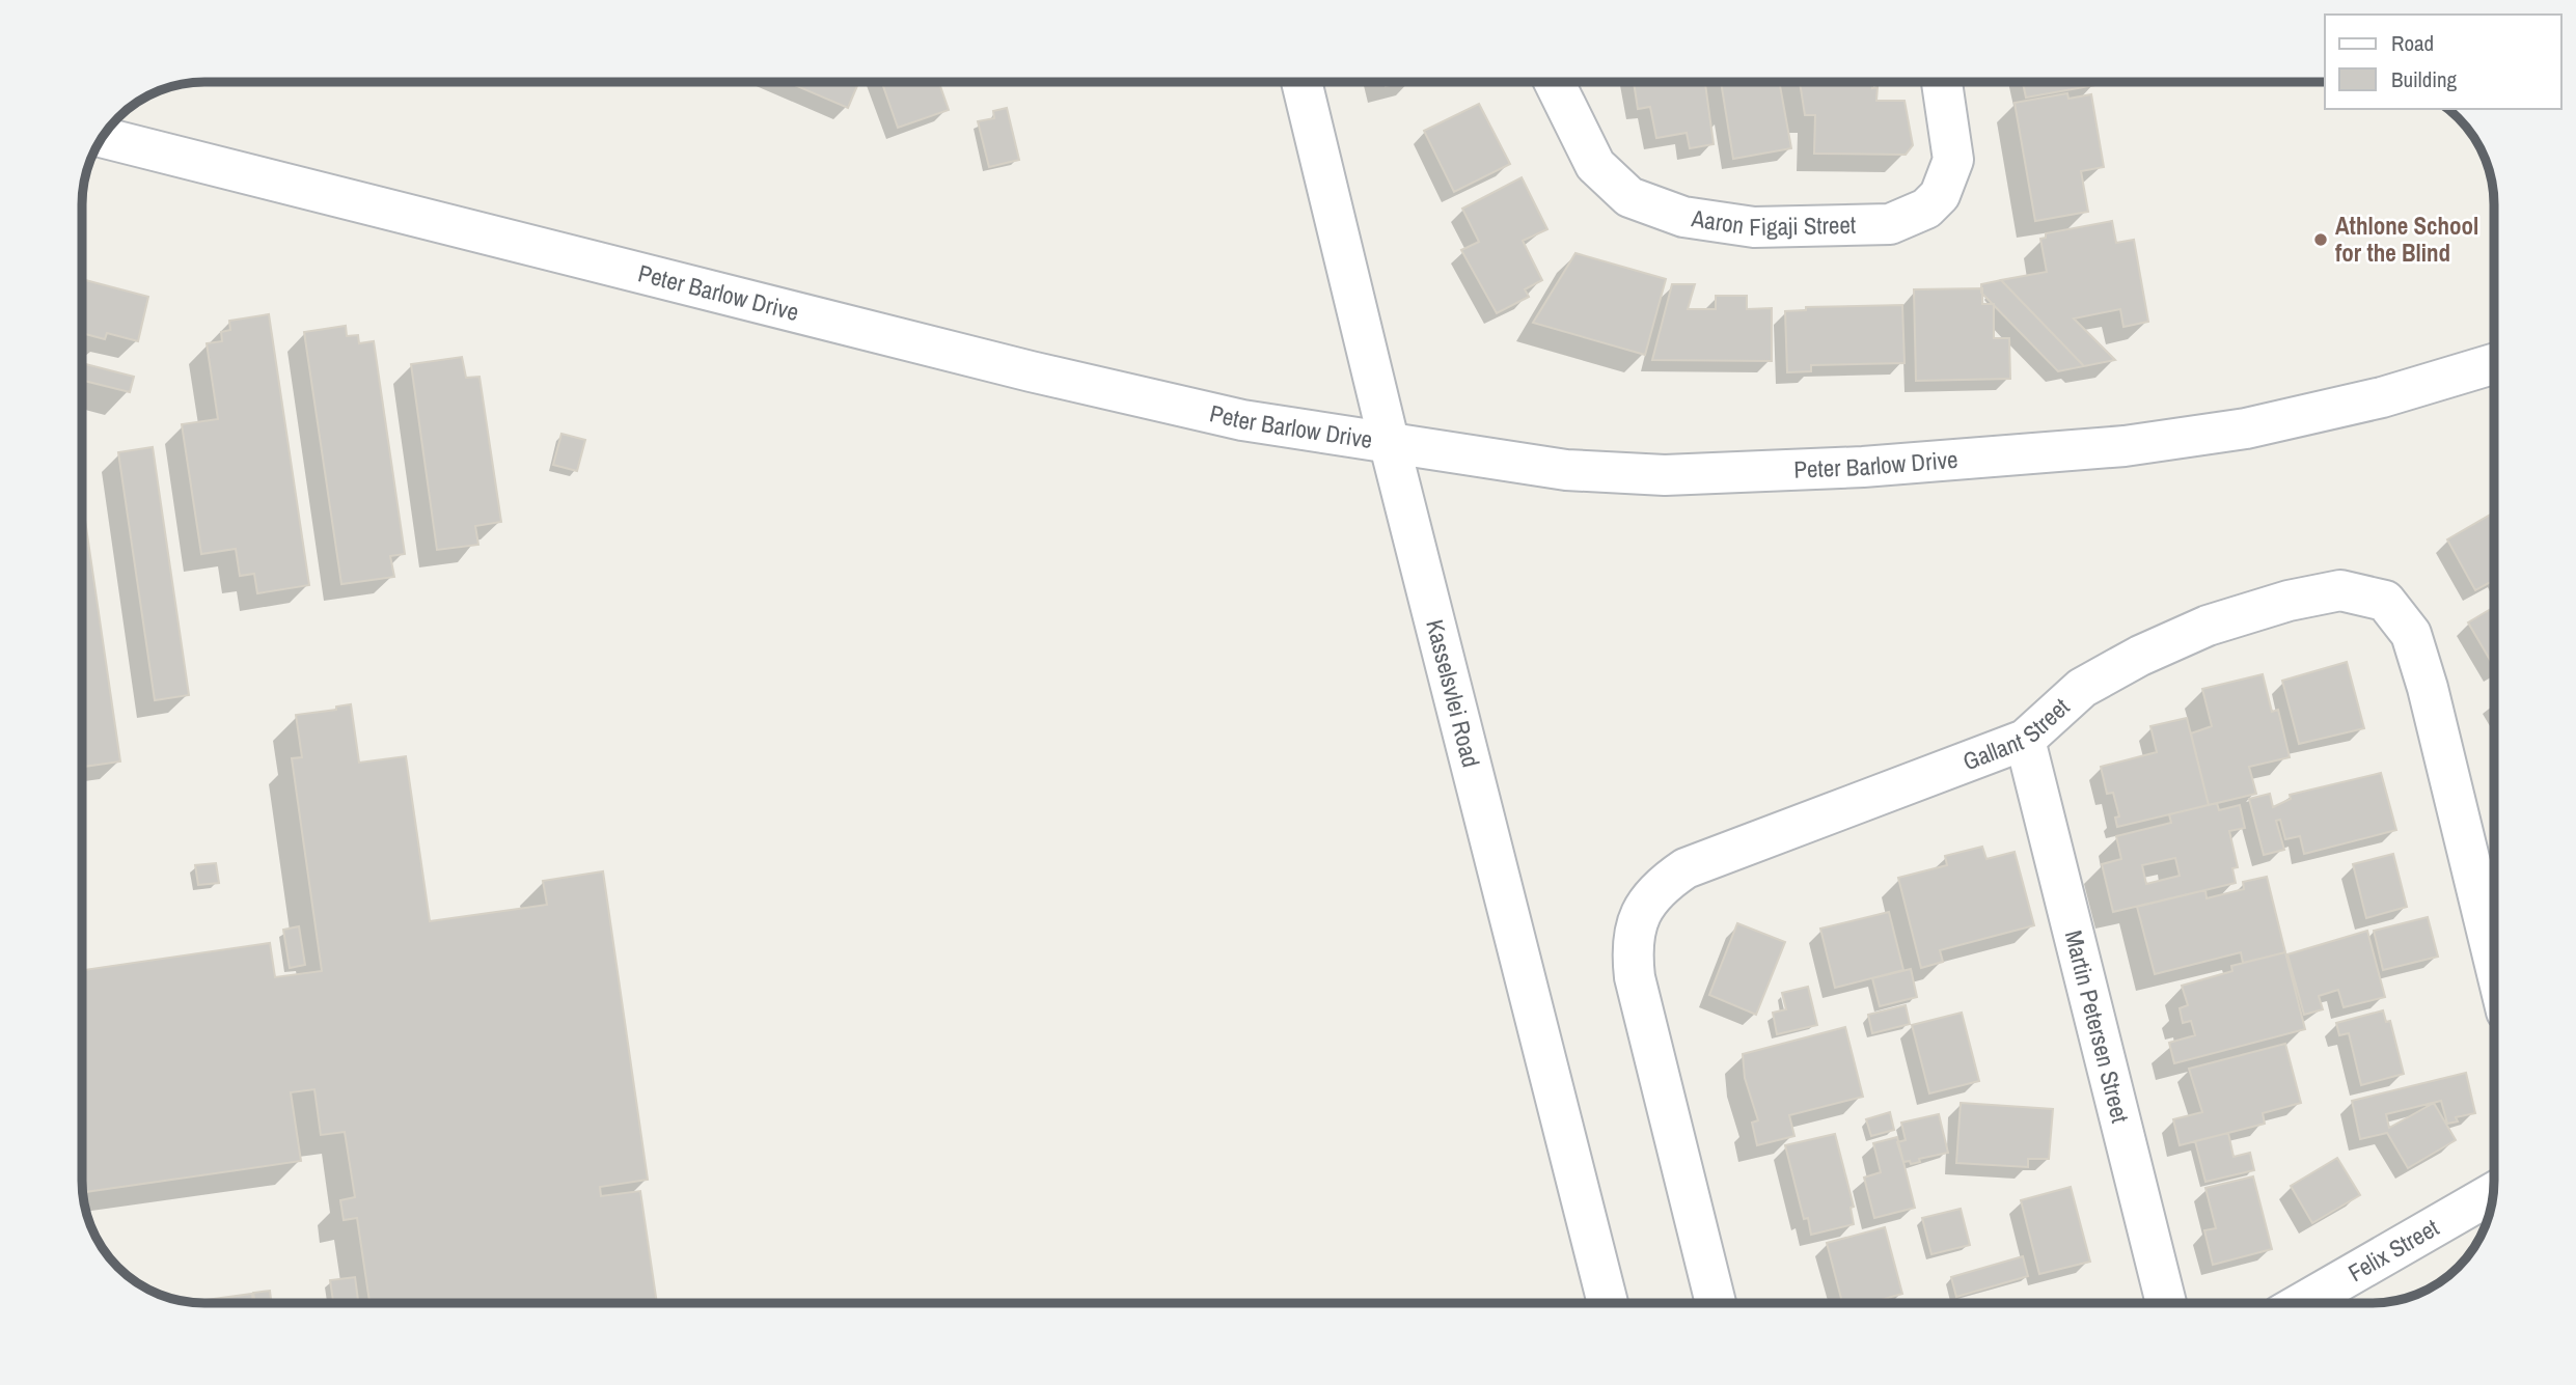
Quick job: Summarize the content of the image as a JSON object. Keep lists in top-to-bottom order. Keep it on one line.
{"streets":{"street":["Aaron Figaji Street","Peter Barlow Drive","Kasselsvlei Road","Gallant Street","Martin Petersen Street","Felix Street"]},"crossings":[["Peter Barlow Drive","Kasselsvlei Road"],["Gallant Street","Martin Petersen Street"]],"places":["Athlone School for the Blind"],"legend":["Road","Building"]}
